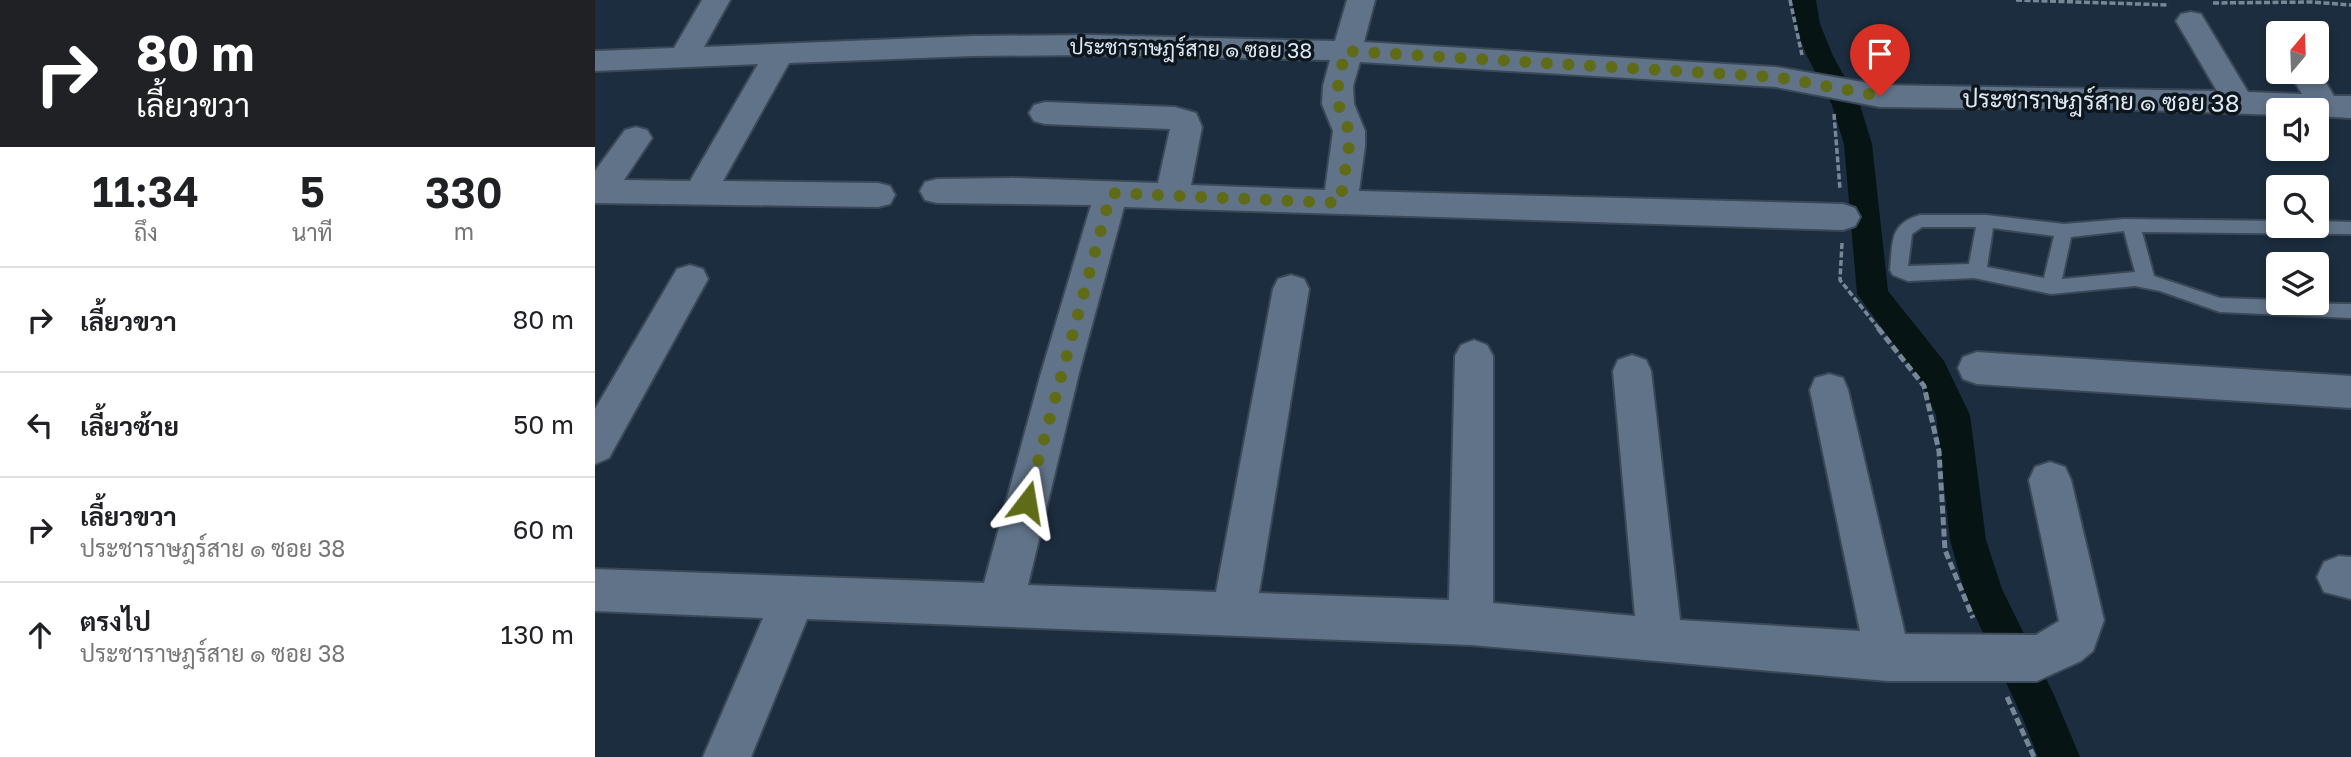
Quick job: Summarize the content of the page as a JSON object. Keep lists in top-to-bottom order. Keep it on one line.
{"streets":{"street":["ประชาราษฎร์สาย ๑ ซอย 38"]},"north":"top","page":{"turn":["80 m","เลี้ยวขวา"],"eta":["11:34","ถึง","5","นาที","330","m"],"list":[{"name":"เลี้ยวขวา","value":"80 m"},{"name":"เลี้ยวซ้าย","value":"50 m"},{"name":"เลี้ยวขวา","note":"ประชาราษฎร์สาย ๑ ซอย 38","value":"60 m"},{"name":"ตรงไป","note":"ประชาราษฎร์สาย ๑ ซอย 38","value":"130 m"}]}}
